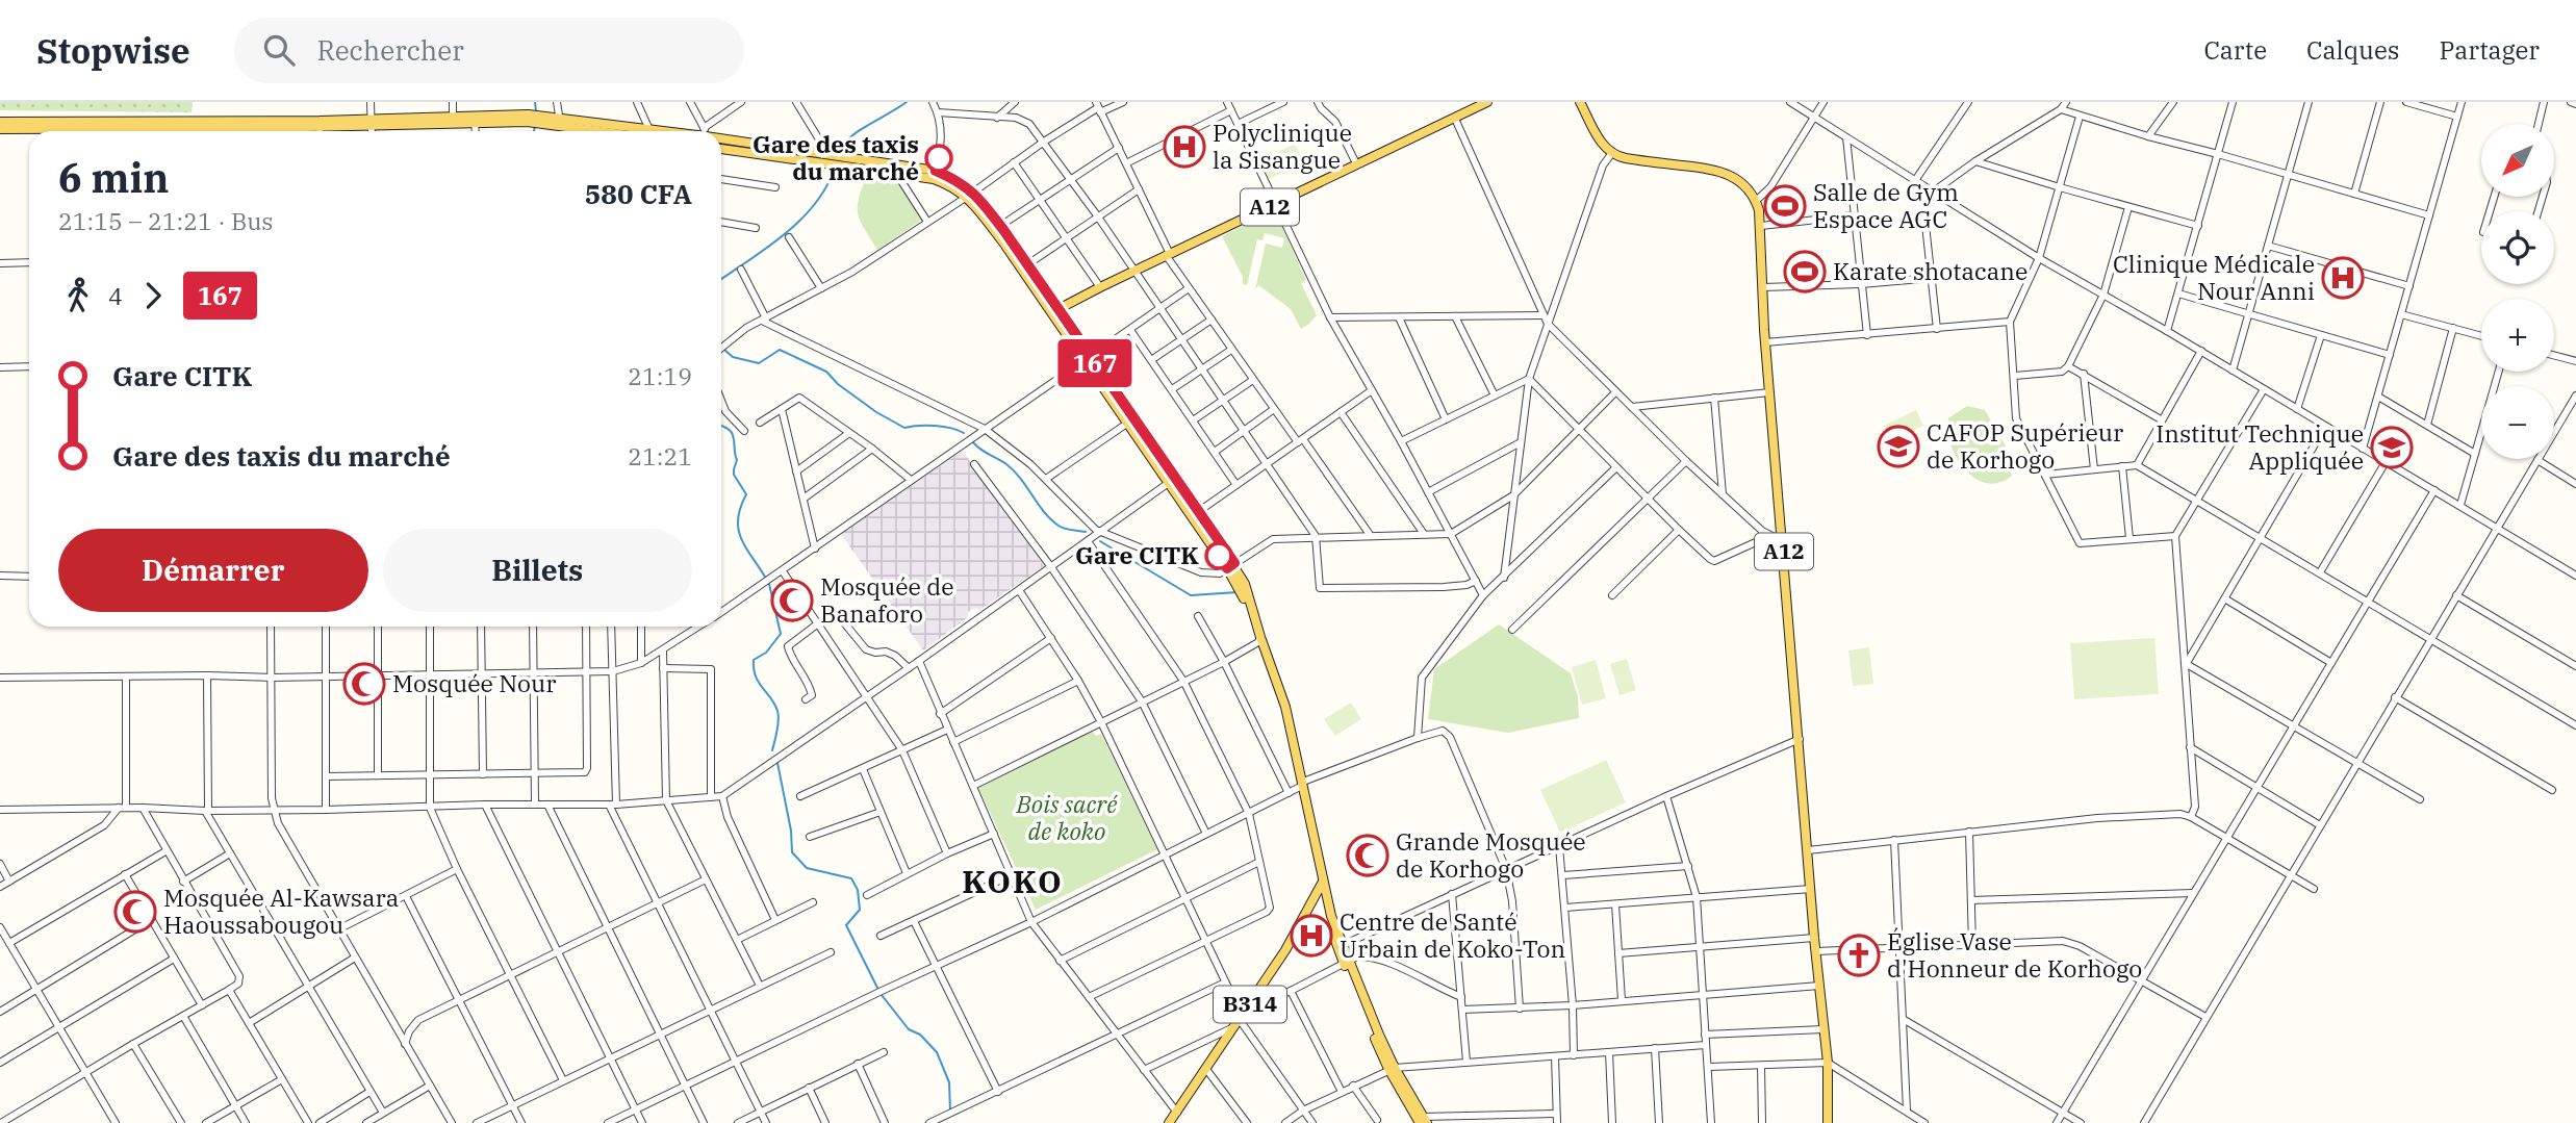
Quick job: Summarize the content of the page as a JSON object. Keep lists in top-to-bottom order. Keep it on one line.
{"streets":{"main road":["A12","B314"]},"districts":["KOKO"],"parks":["Bois sacré de koko"],"places":{"hospital":["Polyclinique la Sisangue","Clinique Médicale Nour Anni","Centre de Santé Urbain de Koko-Ton"],"other":["Gare des taxis du marché","Gare CITK"],"sports":["Salle de Gym Espace AGC","Karate shotacane"],"school or university":["CAFOP Supérieur de Korhogo","Institut Technique Appliquée"],"mosque":["Mosquée de Banaforo","Mosquée Nour","Grande Mosquée de Korhogo","Mosquée Al-Kawsara Haoussabougou"],"church":["Église Vase d'Honneur de Korhogo"]},"lines":["bus line 167"],"north":"bottom left","page":{"header":"Stopwise","search":"Rechercher","nav":["Carte","Calques","Partager"],"on_map":"167","map_buttons":["+","−"],"heading":["6 min","21:15 – 21:21 · Bus","580 CFA"],"legs":["4","167"],"list":[{"name":"Gare CITK","value":"21:19"},{"name":"Gare des taxis du marché","value":"21:21"}],"buttons":["Démarrer","Billets"]}}
